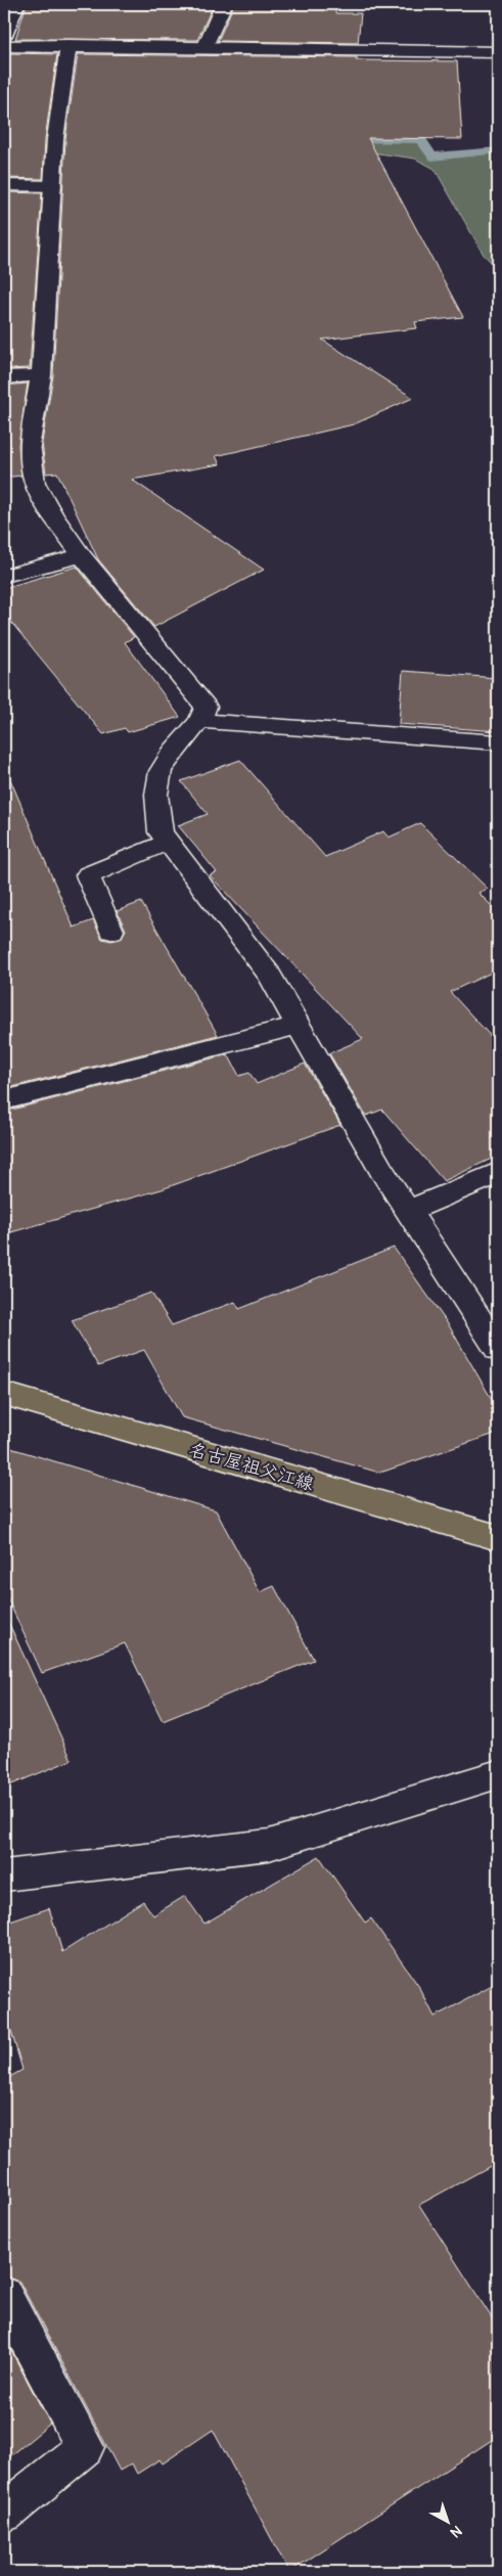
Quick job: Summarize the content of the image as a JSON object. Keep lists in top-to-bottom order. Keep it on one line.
{"streets":{"main road":["名古屋祖父江線"]},"north":"bottom right"}
